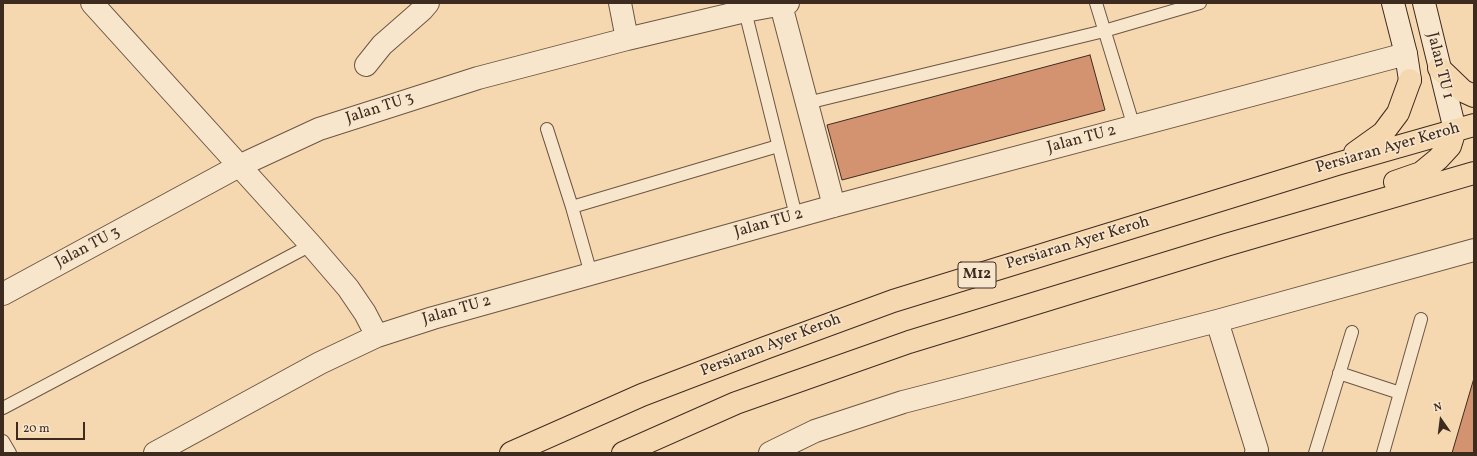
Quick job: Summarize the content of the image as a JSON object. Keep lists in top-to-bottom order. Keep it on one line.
{"streets":{"main road":["Persiaran Ayer Keroh","M12"],"street":["Jalan TU 1","Jalan TU 3","Jalan TU 2"]},"crossings":[["Jalan TU 1","Jalan TU 2"],["Jalan TU 1","Persiaran Ayer Keroh"]],"scale_bar":"20 m","north":"top"}
